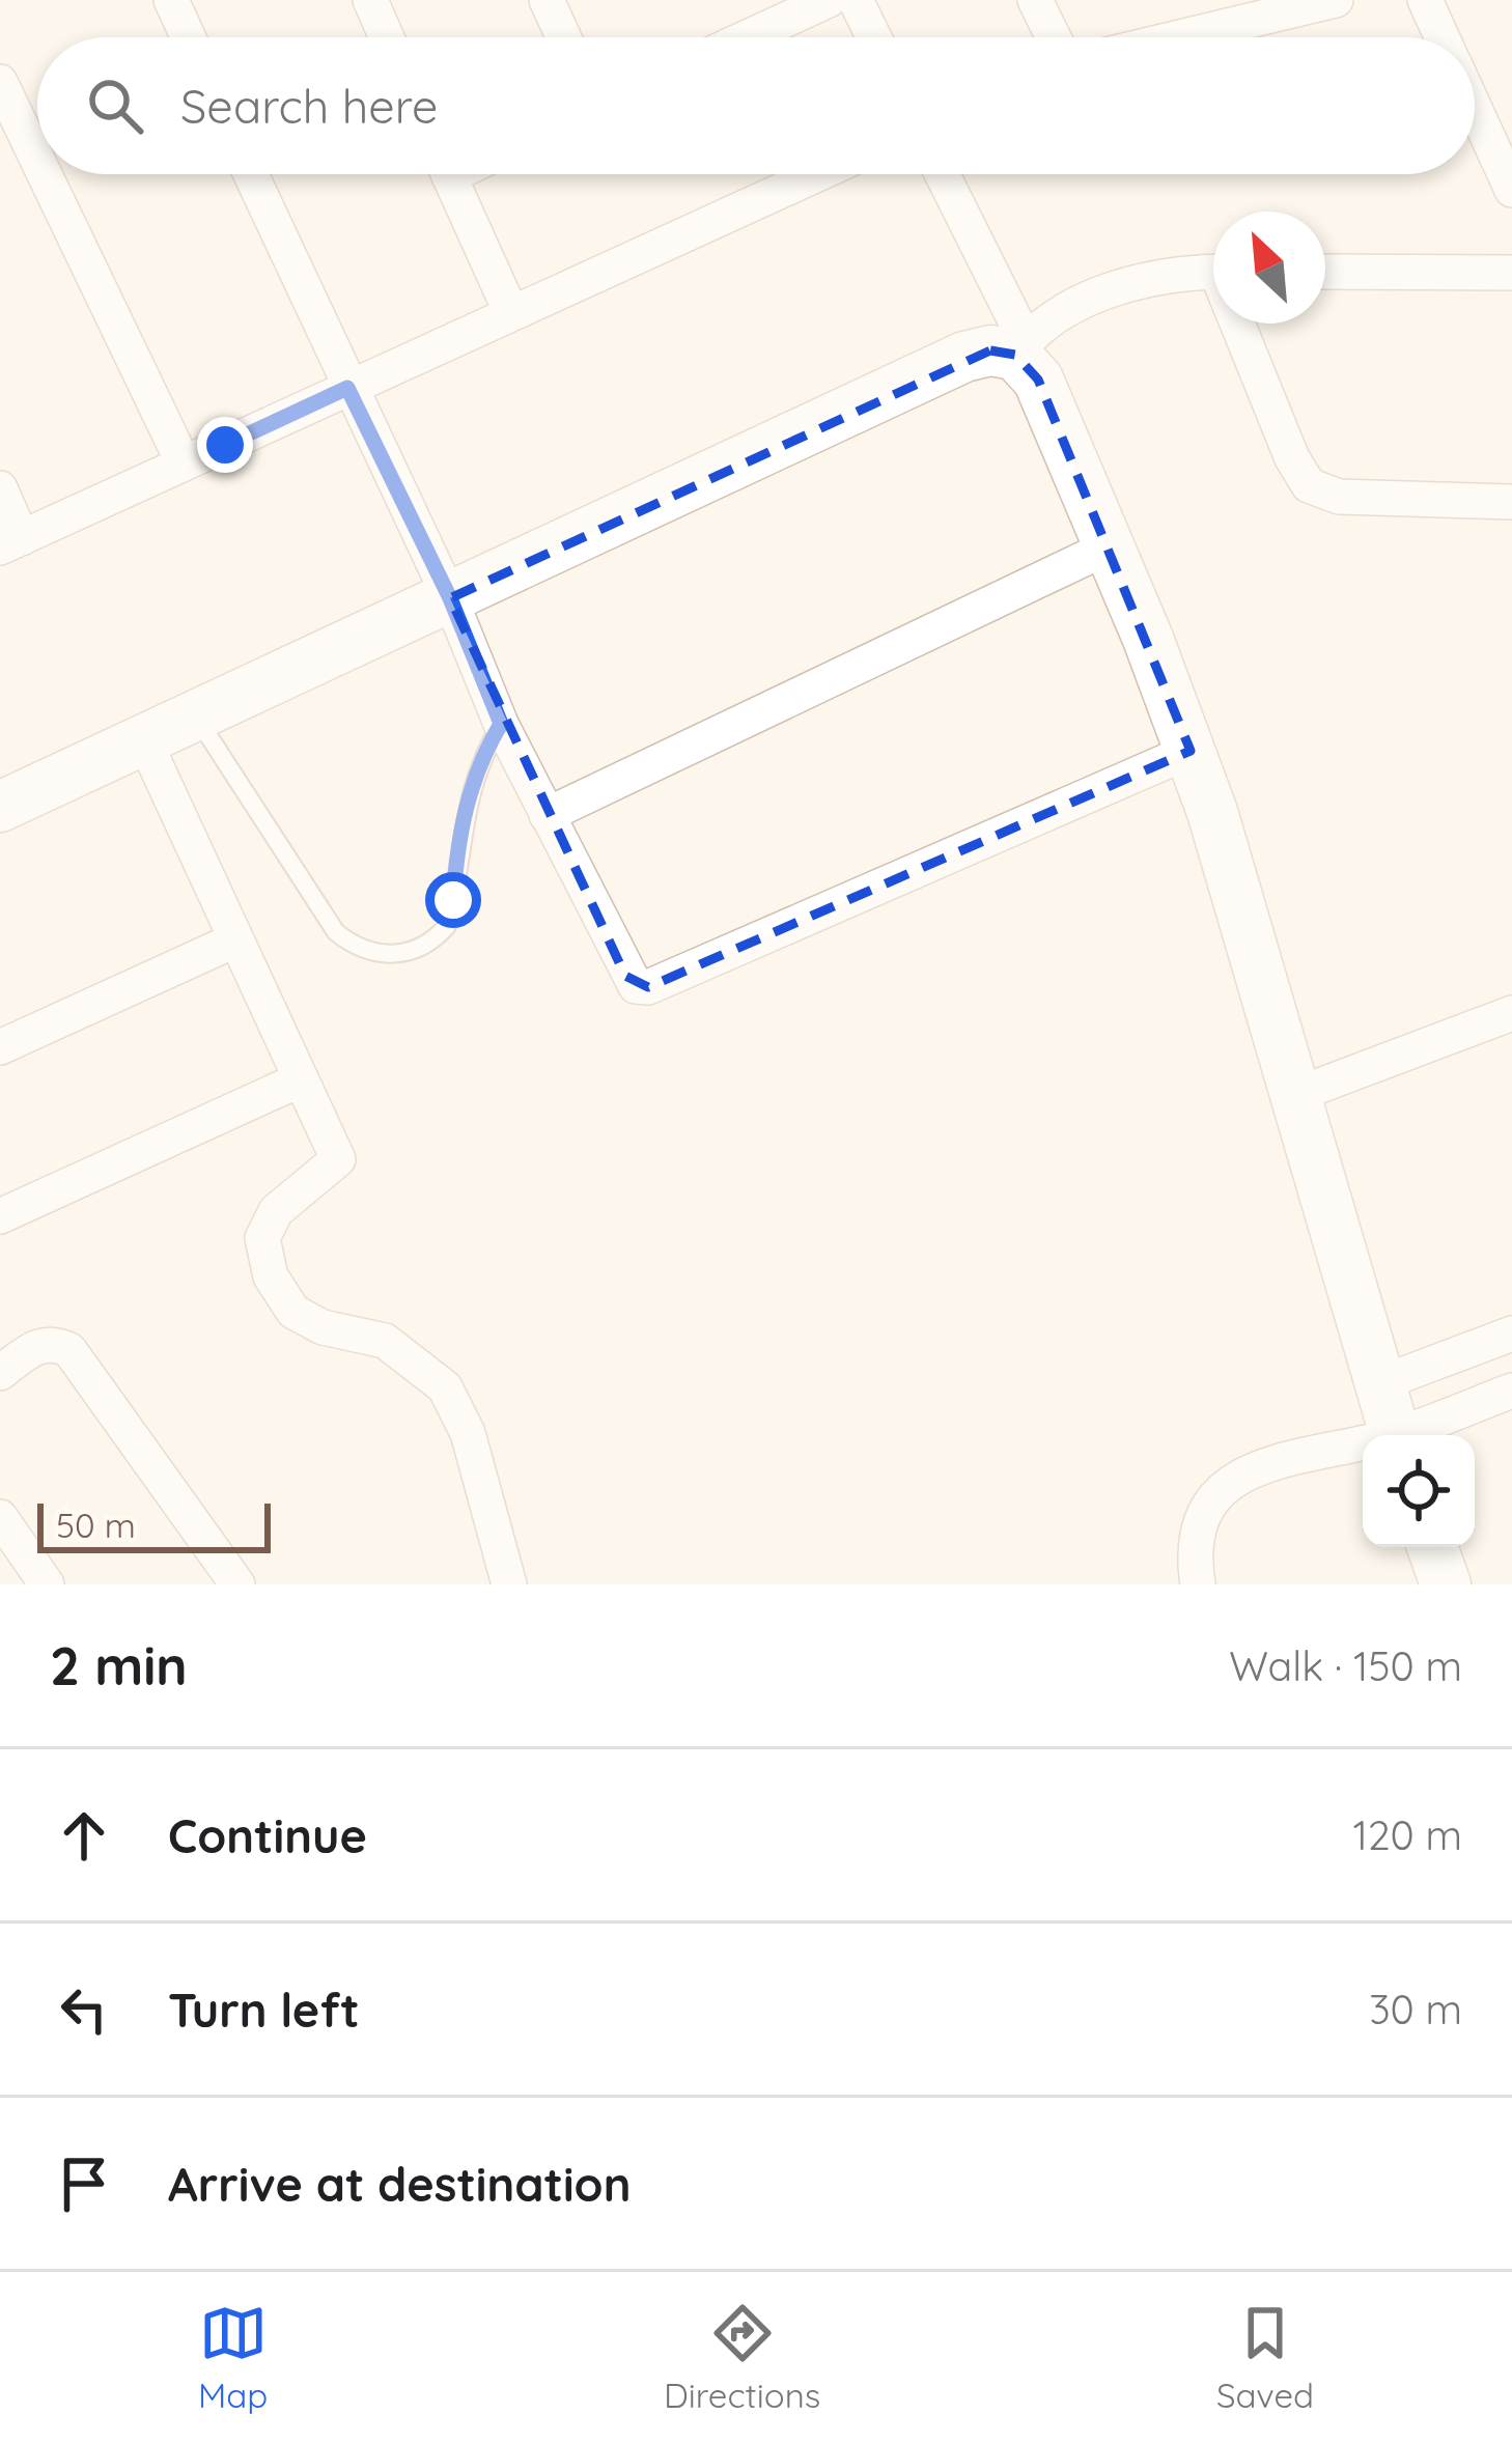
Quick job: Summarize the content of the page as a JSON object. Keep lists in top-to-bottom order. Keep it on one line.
{"scale_bar":"50 m","north":"top left","page":{"search":"Search here","scale":"50 m","heading":["2 min","Walk · 150 m"],"list":[["Continue","120 m"],["Turn left","30 m"],"Arrive at destination"],"nav":["Map","Directions","Saved"]}}
